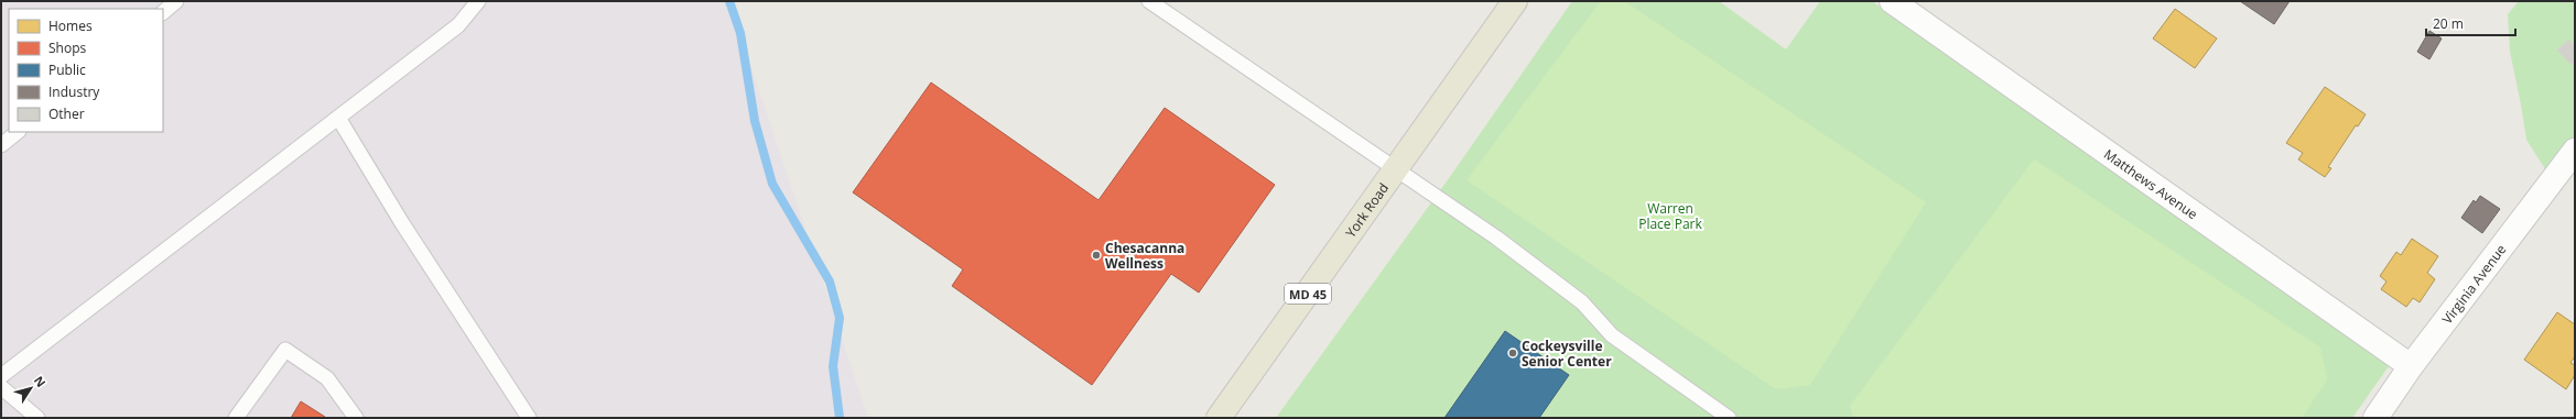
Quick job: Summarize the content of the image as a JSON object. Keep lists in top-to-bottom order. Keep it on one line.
{"streets":{"main road":["York Road","MD 45"],"street":["Matthews Avenue","Virginia Avenue"]},"crossings":[["Matthews Avenue","Virginia Avenue"]],"parks":["Warren Place Park"],"places":["Chesacanna Wellness","Cockeysville Senior Center"],"legend":["Homes","Shops","Public","Industry","Other"],"scale_bar":"20 m","north":"top right"}
